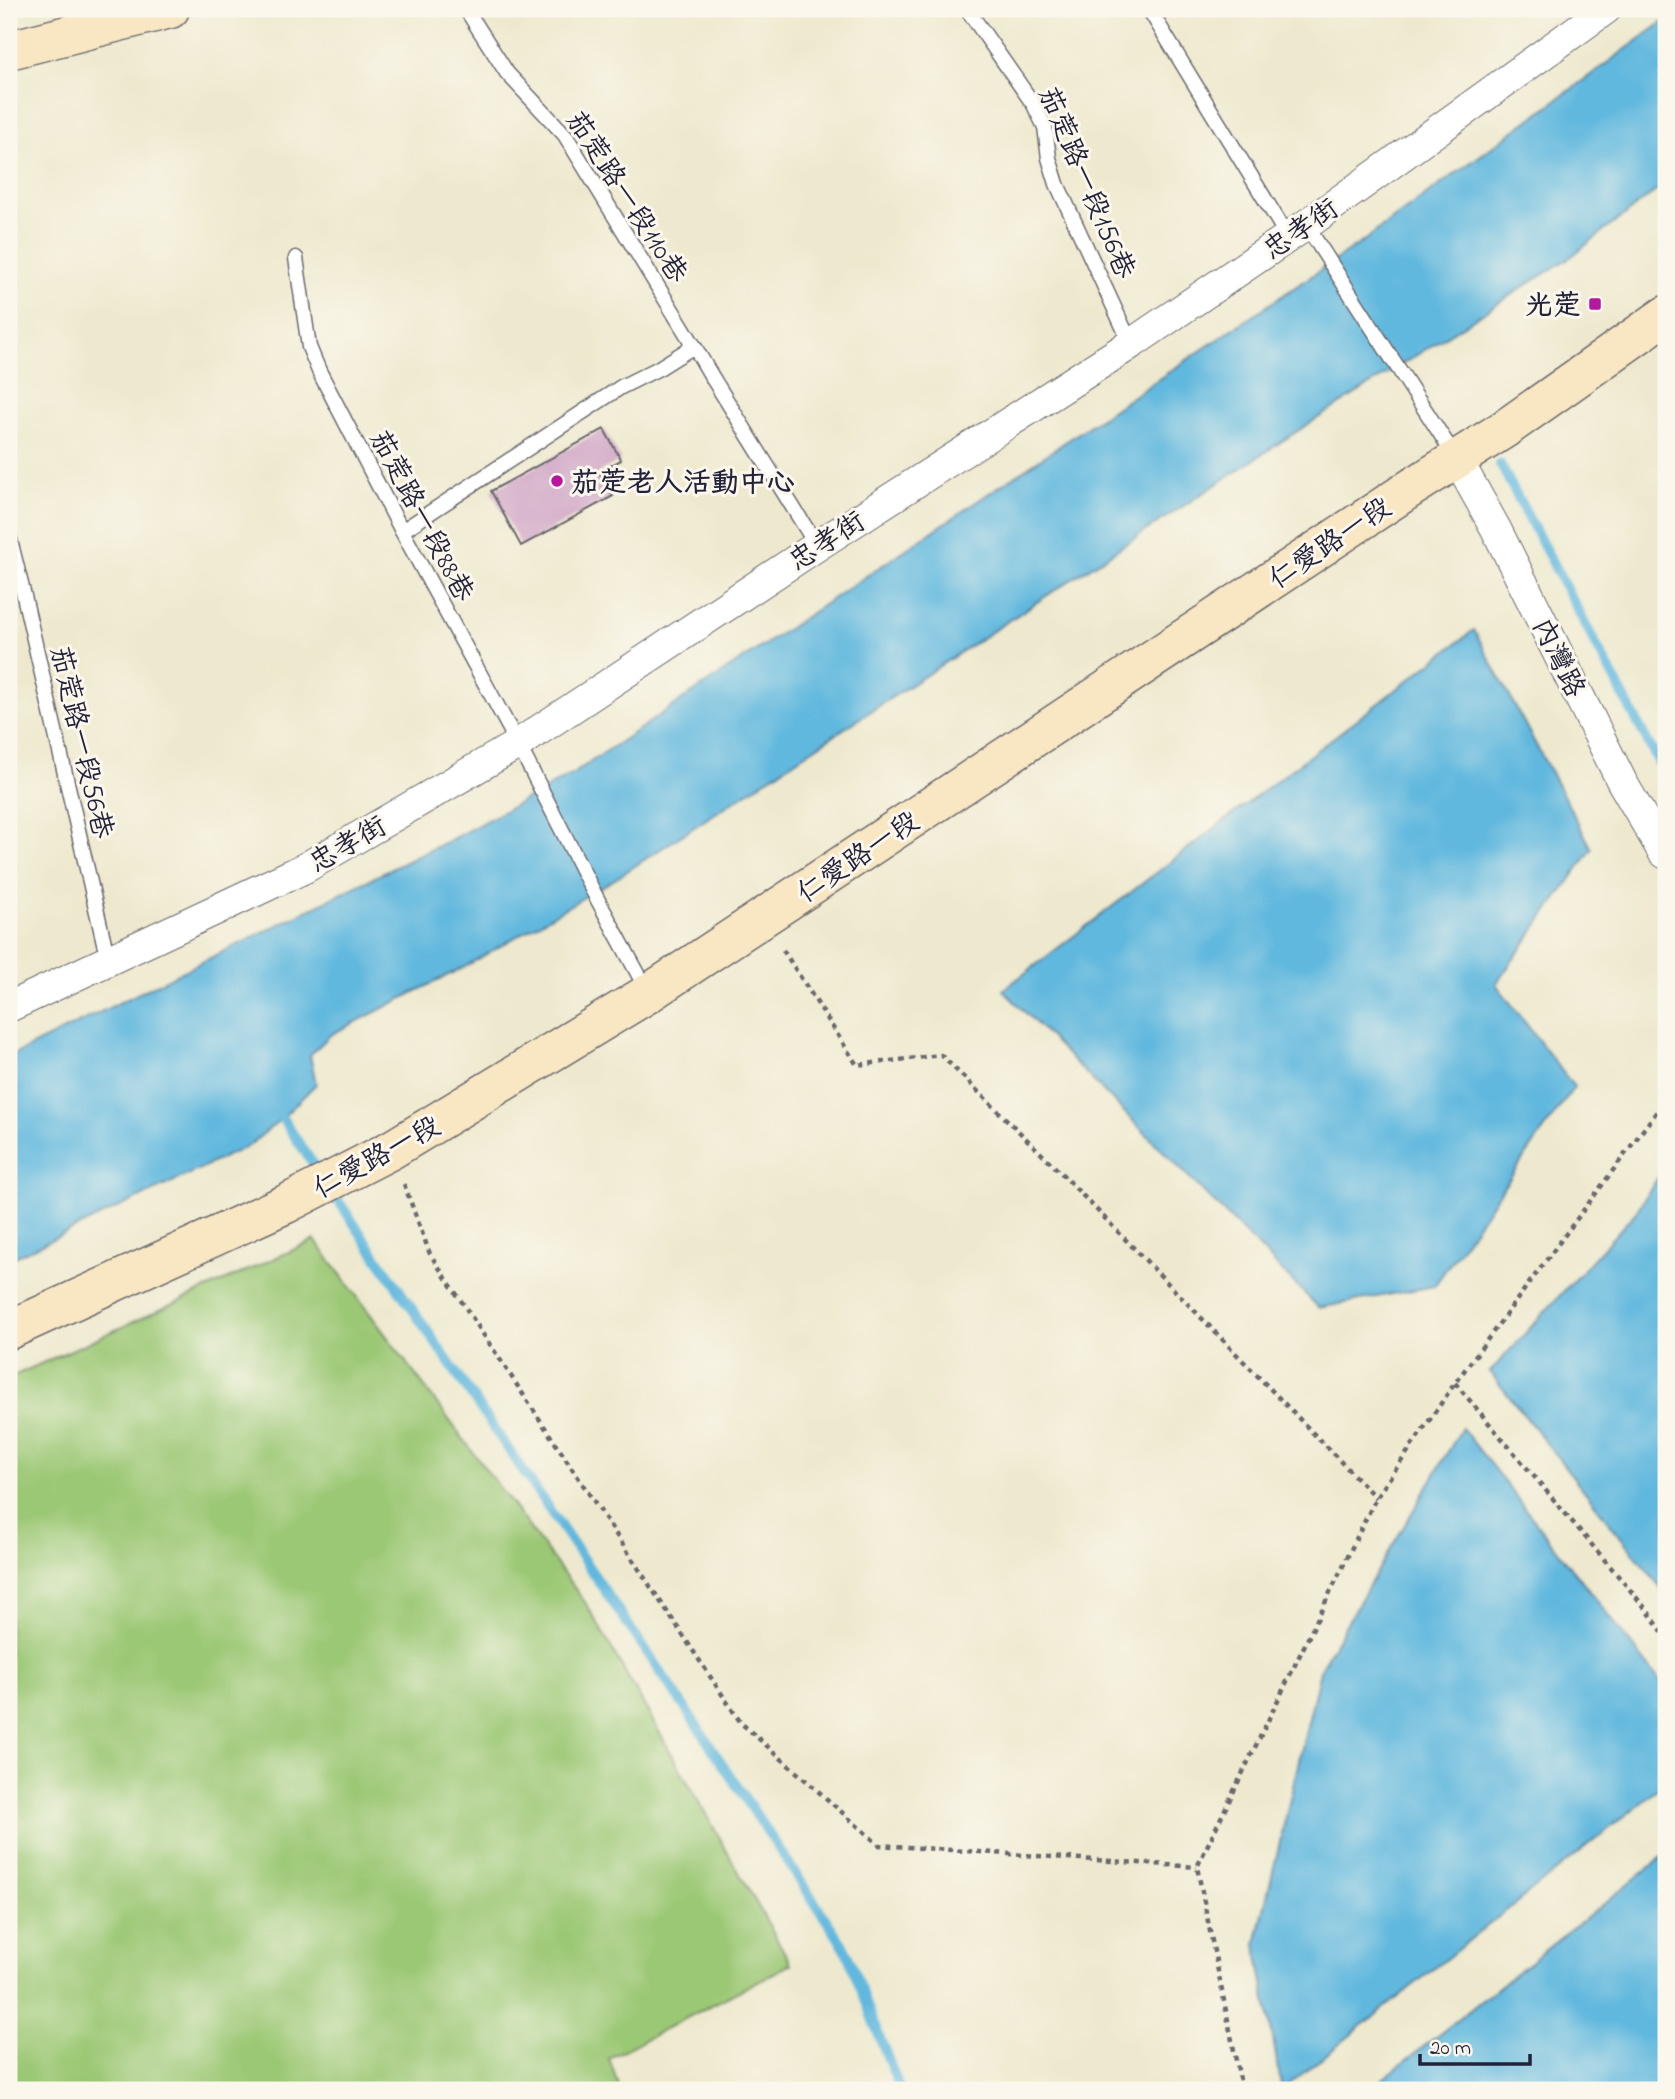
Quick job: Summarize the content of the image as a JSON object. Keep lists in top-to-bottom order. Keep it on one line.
{"streets":{"street":["忠孝街","仁愛路一段","內灣路"],"lane":["茄萣路一段156巷","茄萣路一段110巷","茄萣路一段88巷","茄萣路一段56巷"]},"crossings":[["茄萣路一段156巷","忠孝街"],["茄萣路一段110巷","忠孝街"],["忠孝街","茄萣路一段88巷"],["忠孝街","茄萣路一段56巷"],["茄萣路一段88巷","仁愛路一段"],["仁愛路一段","內灣路"]],"places":{"transit":["光萣"],"other":["茄萣老人活動中心"]},"scale_bar":"20 m"}
